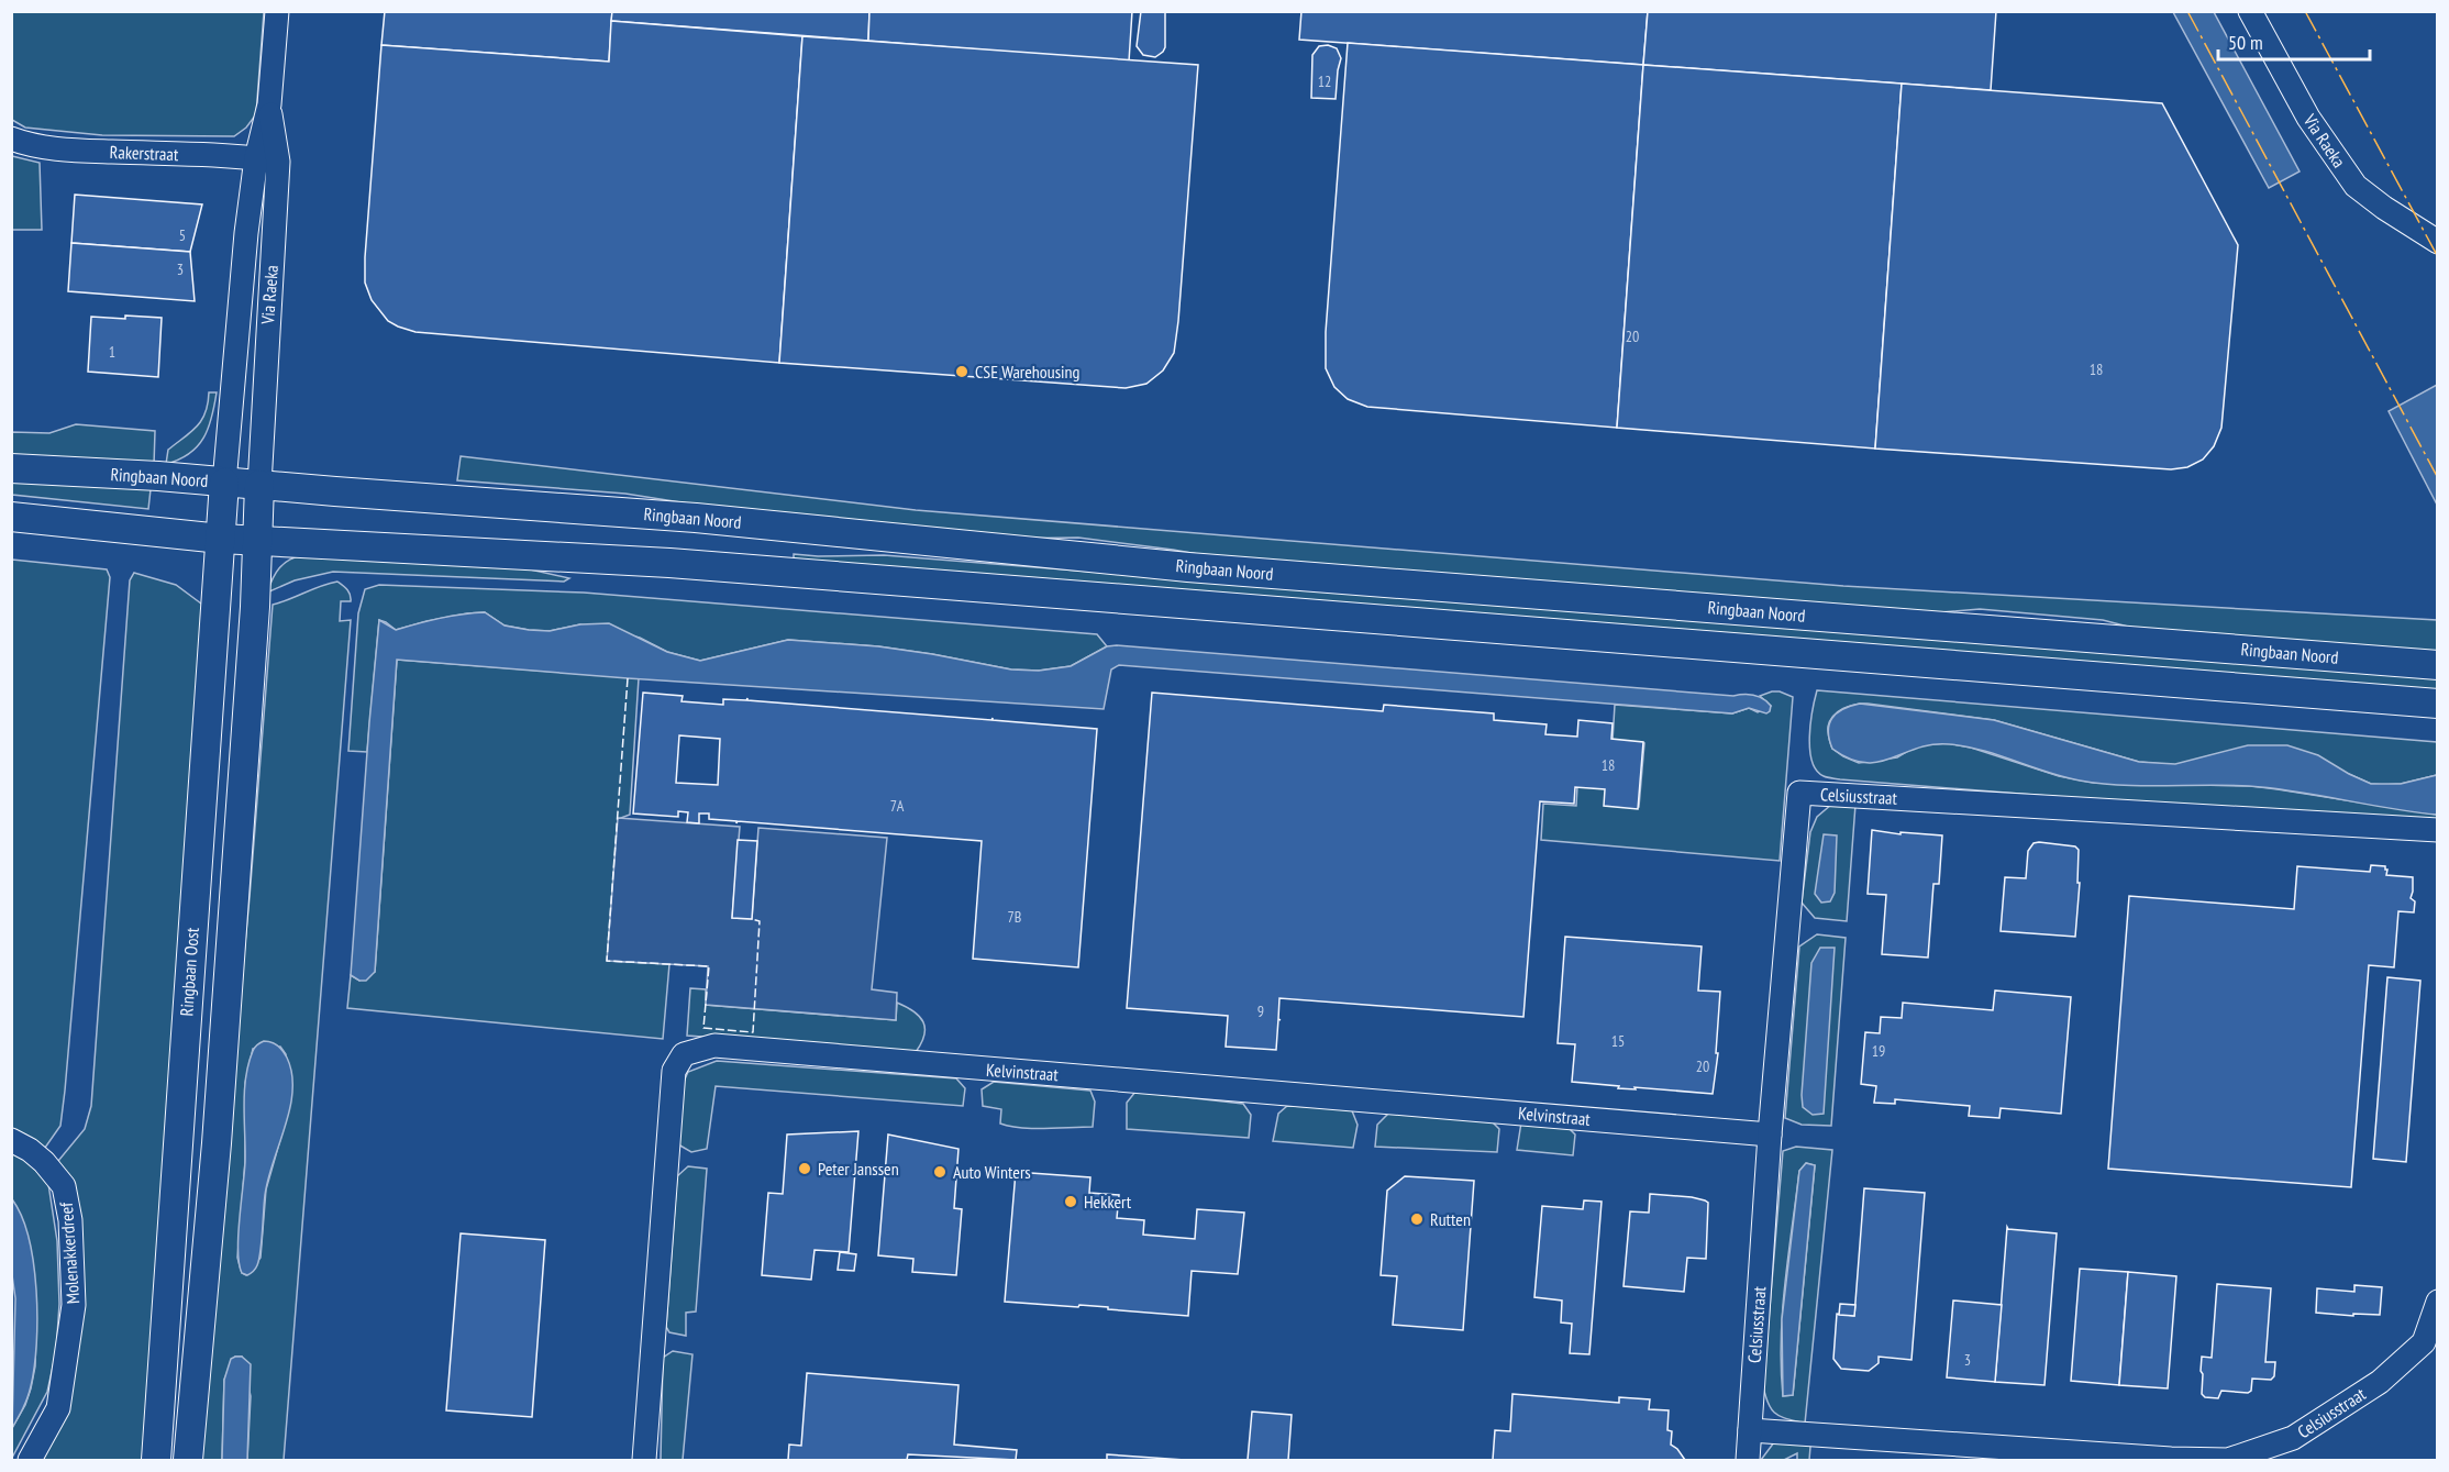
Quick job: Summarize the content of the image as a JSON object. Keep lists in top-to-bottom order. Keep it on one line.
{"streets":{"main road":["Ringbaan Noord","Ringbaan Oost"],"street":["Via Raeka","Rakerstraat","Celsiusstraat","Kelvinstraat","Molenakkerdreef"]},"crossings":[["Via Raeka","Rakerstraat"],["Via Raeka","Ringbaan Noord"],["Via Raeka","Ringbaan Oost"],["Ringbaan Noord","Ringbaan Oost"],["Celsiusstraat","Kelvinstraat"]],"places":["CSE Warehousing","Peter Janssen","Auto Winters","Hekkert","Rutten"],"house_numbers":["12","5","3","20","1","18","18","7A","7B","9","15","19","20","3"],"scale_bar":"50 m"}
